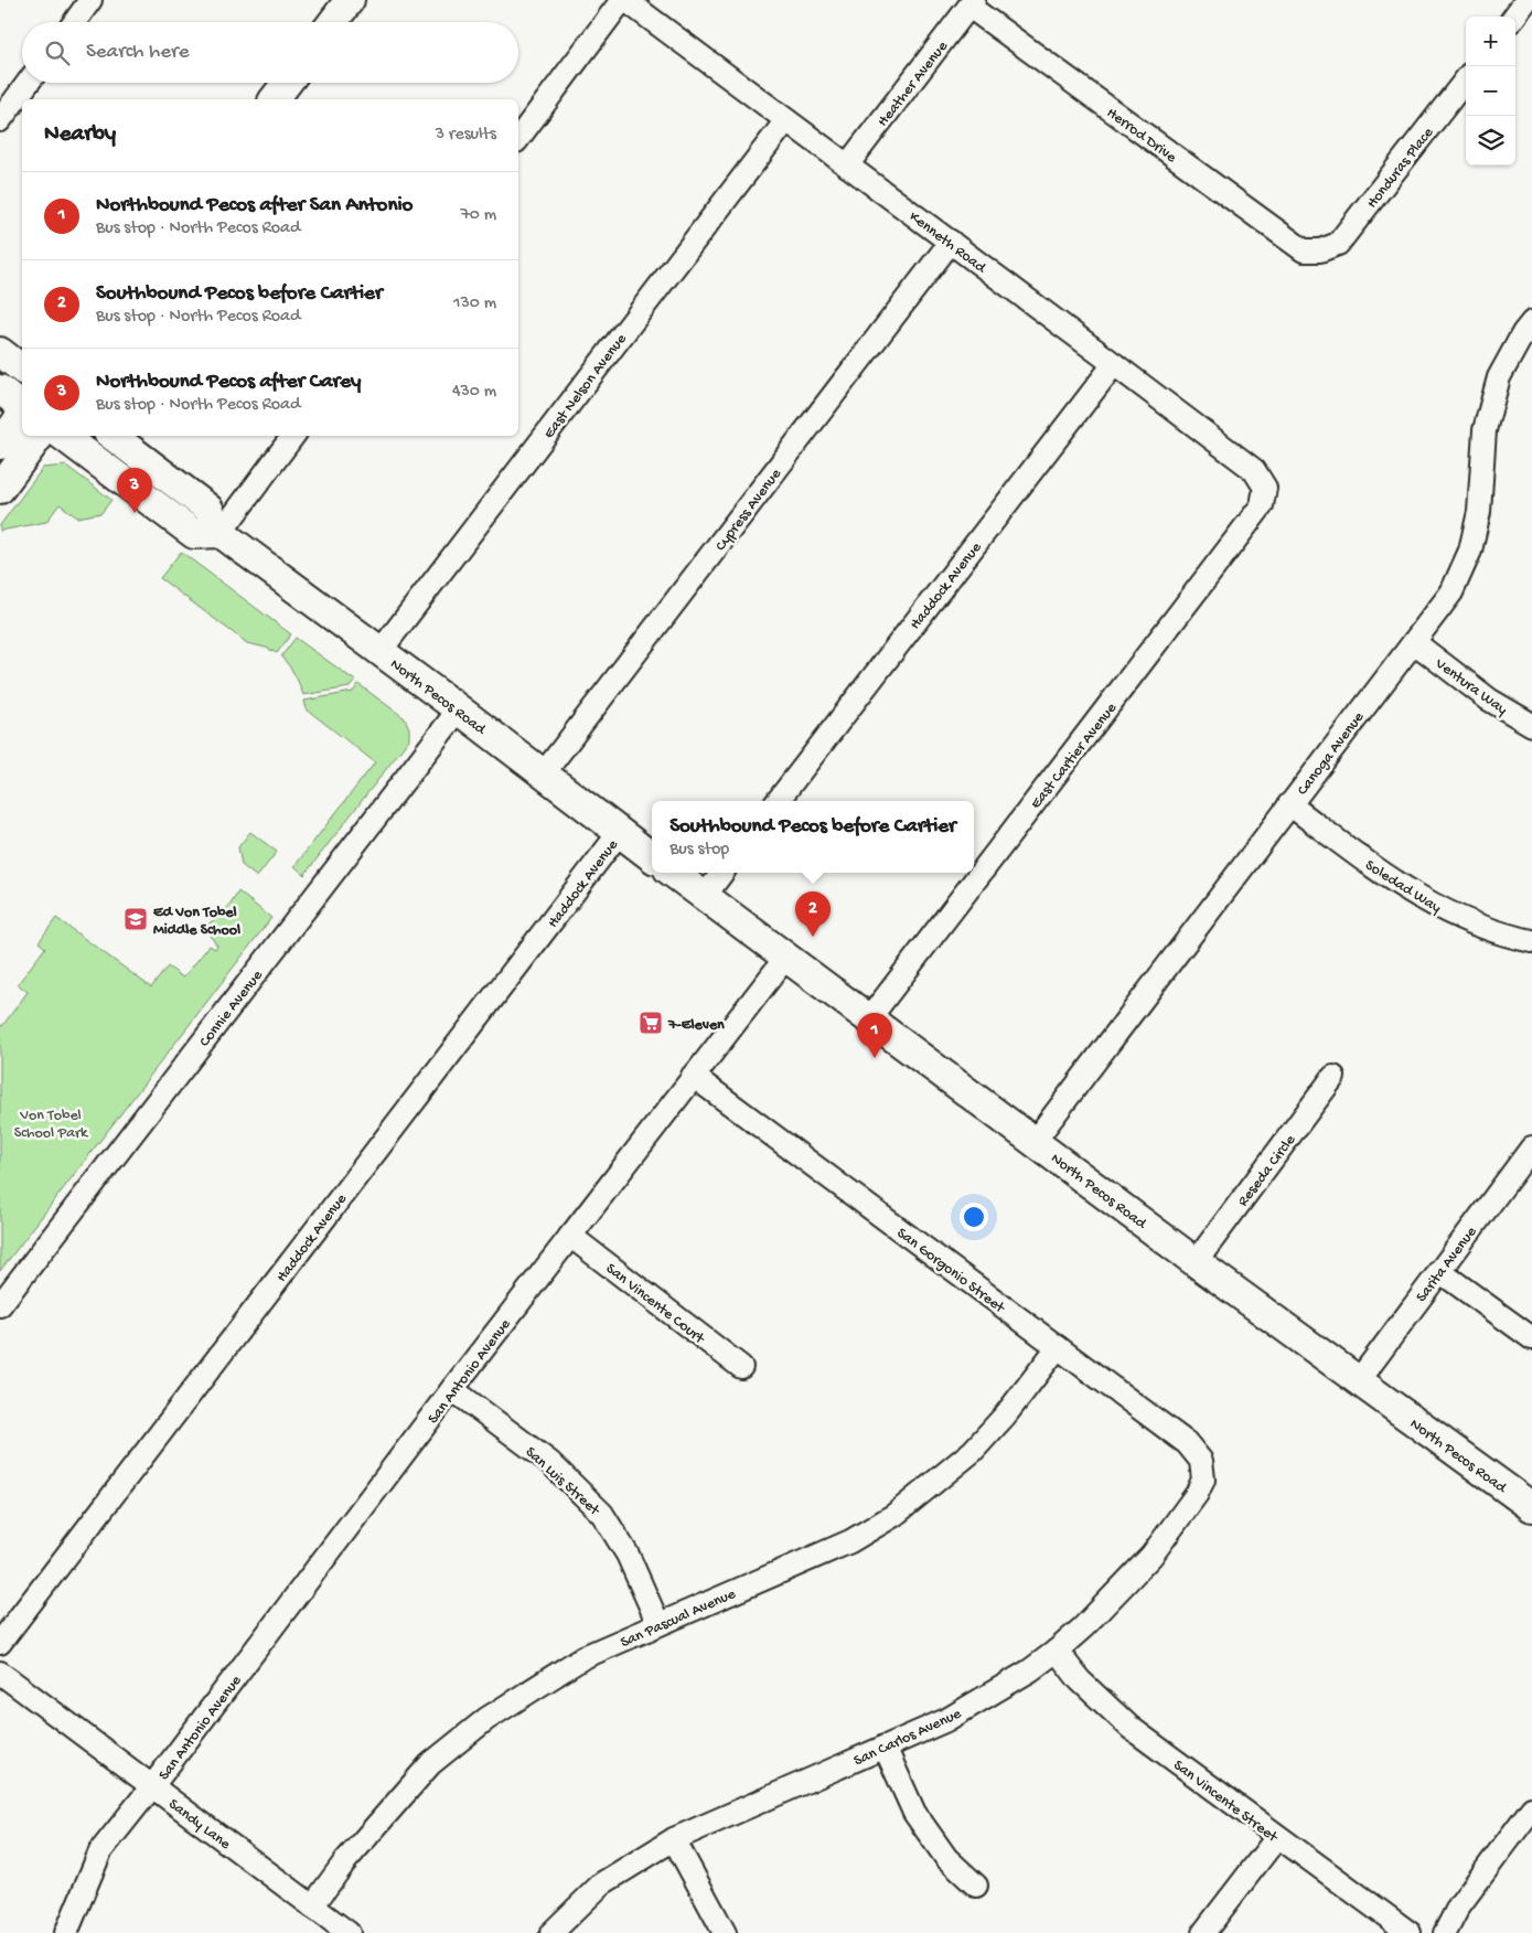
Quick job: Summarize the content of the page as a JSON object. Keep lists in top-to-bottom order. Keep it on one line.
{"streets":{"main road":["North Pecos Road"],"street":["Heather Avenue","Herrod Drive","Honduras Place","Kenneth Road","East Nelson Avenue","Cypress Avenue","Haddock Avenue","Ventura Way","Canoga Avenue","East Cartier Avenue","Soledad Way","Connie Avenue","Reseda Circle","Sarita Avenue","San Gorgonio Street","San Vincente Court","San Antonio Avenue","San Luis Street","San Pascual Avenue","San Carlos Avenue","San Vincente Street","Sandy Lane"]},"crossings":[["Heather Avenue","Herrod Drive"],["Heather Avenue","Kenneth Road"],["Herrod Drive","Honduras Place"],["Kenneth Road","East Nelson Avenue"],["Kenneth Road","Cypress Avenue"],["Kenneth Road","Haddock Avenue"],["Kenneth Road","East Cartier Avenue"],["East Nelson Avenue","North Pecos Road"],["Cypress Avenue","North Pecos Road"],["Haddock Avenue","North Pecos Road"],["Ventura Way","Canoga Avenue"],["North Pecos Road","Canoga Avenue"],["North Pecos Road","East Cartier Avenue"],["North Pecos Road","Connie Avenue"],["North Pecos Road","Reseda Circle"],["North Pecos Road","Sarita Avenue"],["North Pecos Road","San Antonio Avenue"],["Canoga Avenue","Soledad Way"],["San Gorgonio Street","San Antonio Avenue"],["San Gorgonio Street","San Pascual Avenue"],["San Gorgonio Street","San Carlos Avenue"],["San Vincente Court","San Antonio Avenue"],["San Antonio Avenue","San Luis Street"],["San Antonio Avenue","Sandy Lane"],["San Luis Street","San Pascual Avenue"],["San Pascual Avenue","Sandy Lane"],["San Carlos Avenue","San Vincente Street"]],"parks":["Von Tobel School Park"],"places":{"school or university":["Ed Von Tobel Middle School"],"supermarket":["7-Eleven"]},"page":{"map_buttons":["+","−"],"search":"Search here","heading":["Nearby","3 results"],"list":[{"mark":"1","name":"Northbound Pecos after San Antonio","note":"Bus stop · North Pecos Road","value":"70 m"},{"mark":"2","name":"Southbound Pecos before Cartier","note":"Bus stop · North Pecos Road","value":"130 m"},{"mark":"3","name":"Northbound Pecos after Carey","note":"Bus stop · North Pecos Road","value":"430 m"}],"pins":["3","2","1"],"popup":["Southbound Pecos before Cartier","Bus stop"]}}
